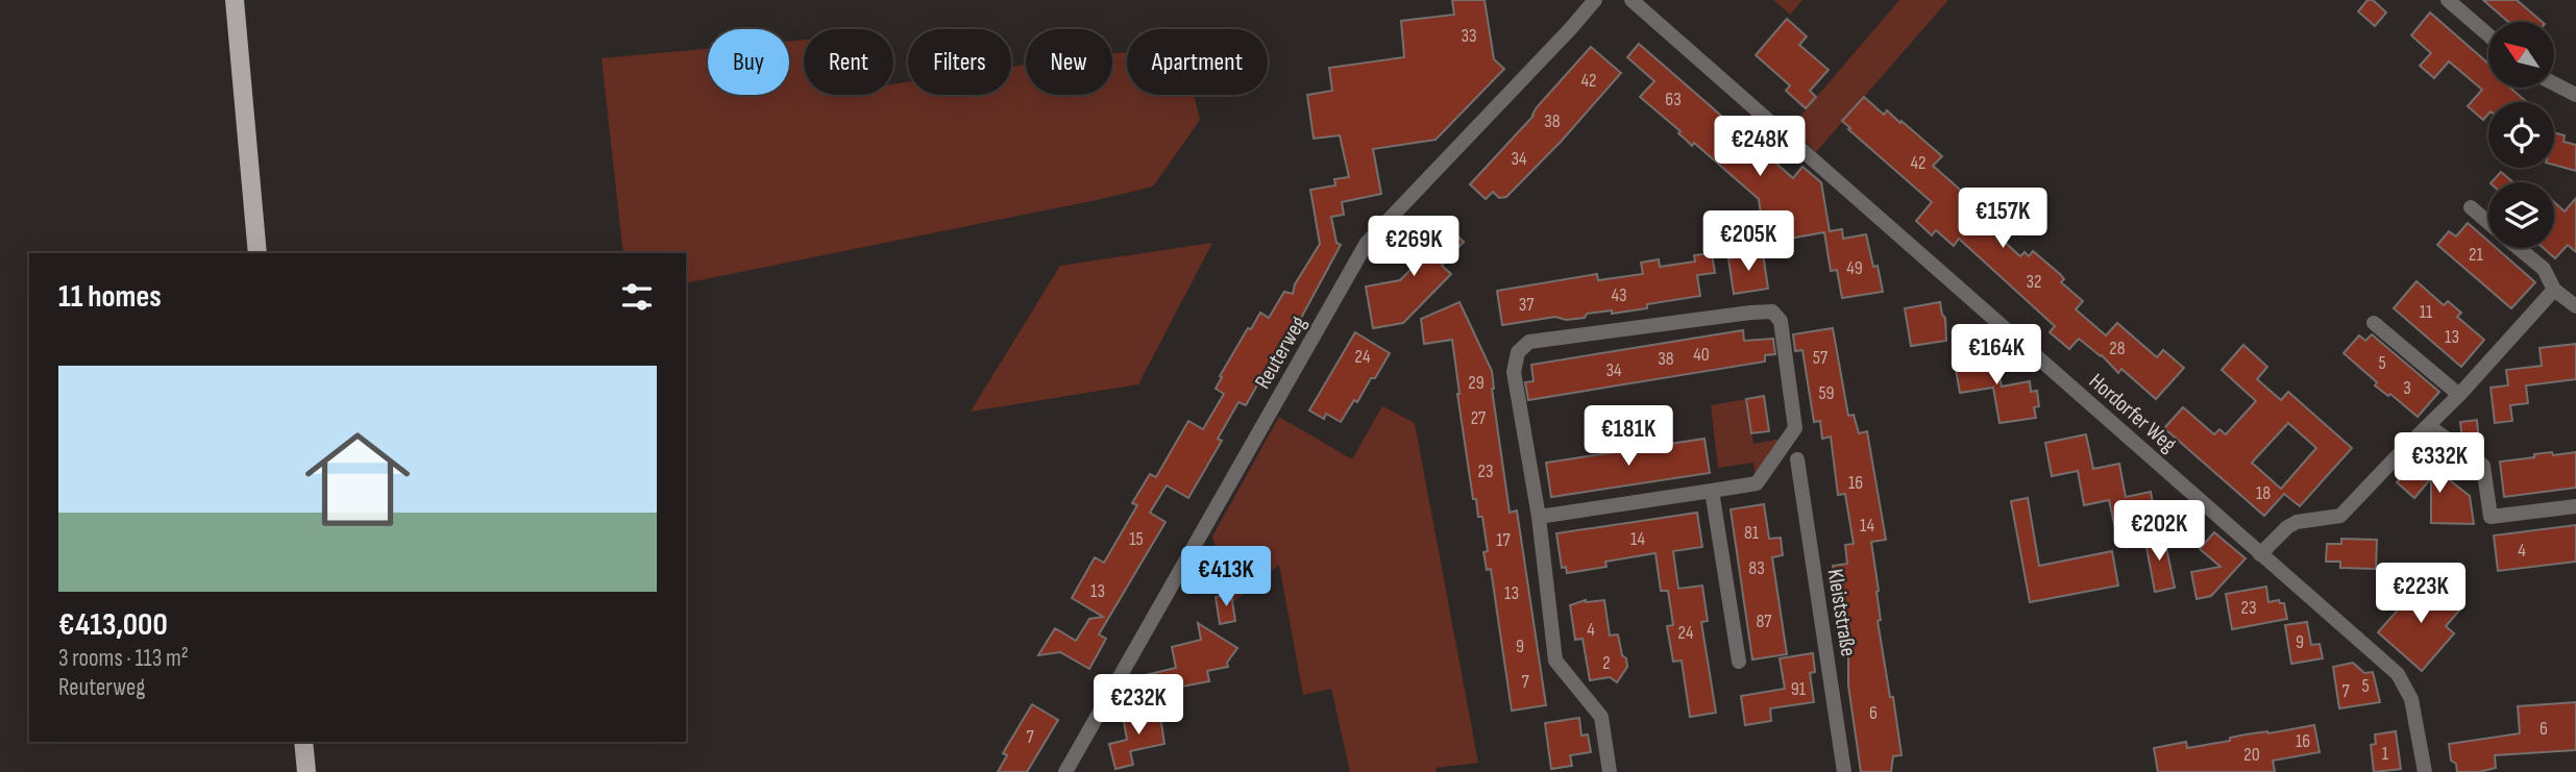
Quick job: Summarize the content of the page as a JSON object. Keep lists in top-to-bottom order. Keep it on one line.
{"streets":{"street":["Reuterweg","Hordorfer Weg","Kleiststraße"]},"house_numbers":["33","42","63","38","34","42","21","49","32","43","37","11","13","28","40","24","57","38","5","34","29","3","59","27","23","16","18","14","81","15","14","17","4","83","13","13","23","87","4","24","9","9","2","7","5","91","7","6","6","7","16","1","20"],"north":"top left","page":{"chip":["Buy","Rent","Filters","New","Apartment"],"price":["€248K","€157K","€205K","€269K","€164K","€181K","€332K","€202K","€413K","€223K","€232K"],"heading":"11 homes","list":[{"name":"€413,000","note":"3 rooms · 113 m² · Reuterweg"}]}}
